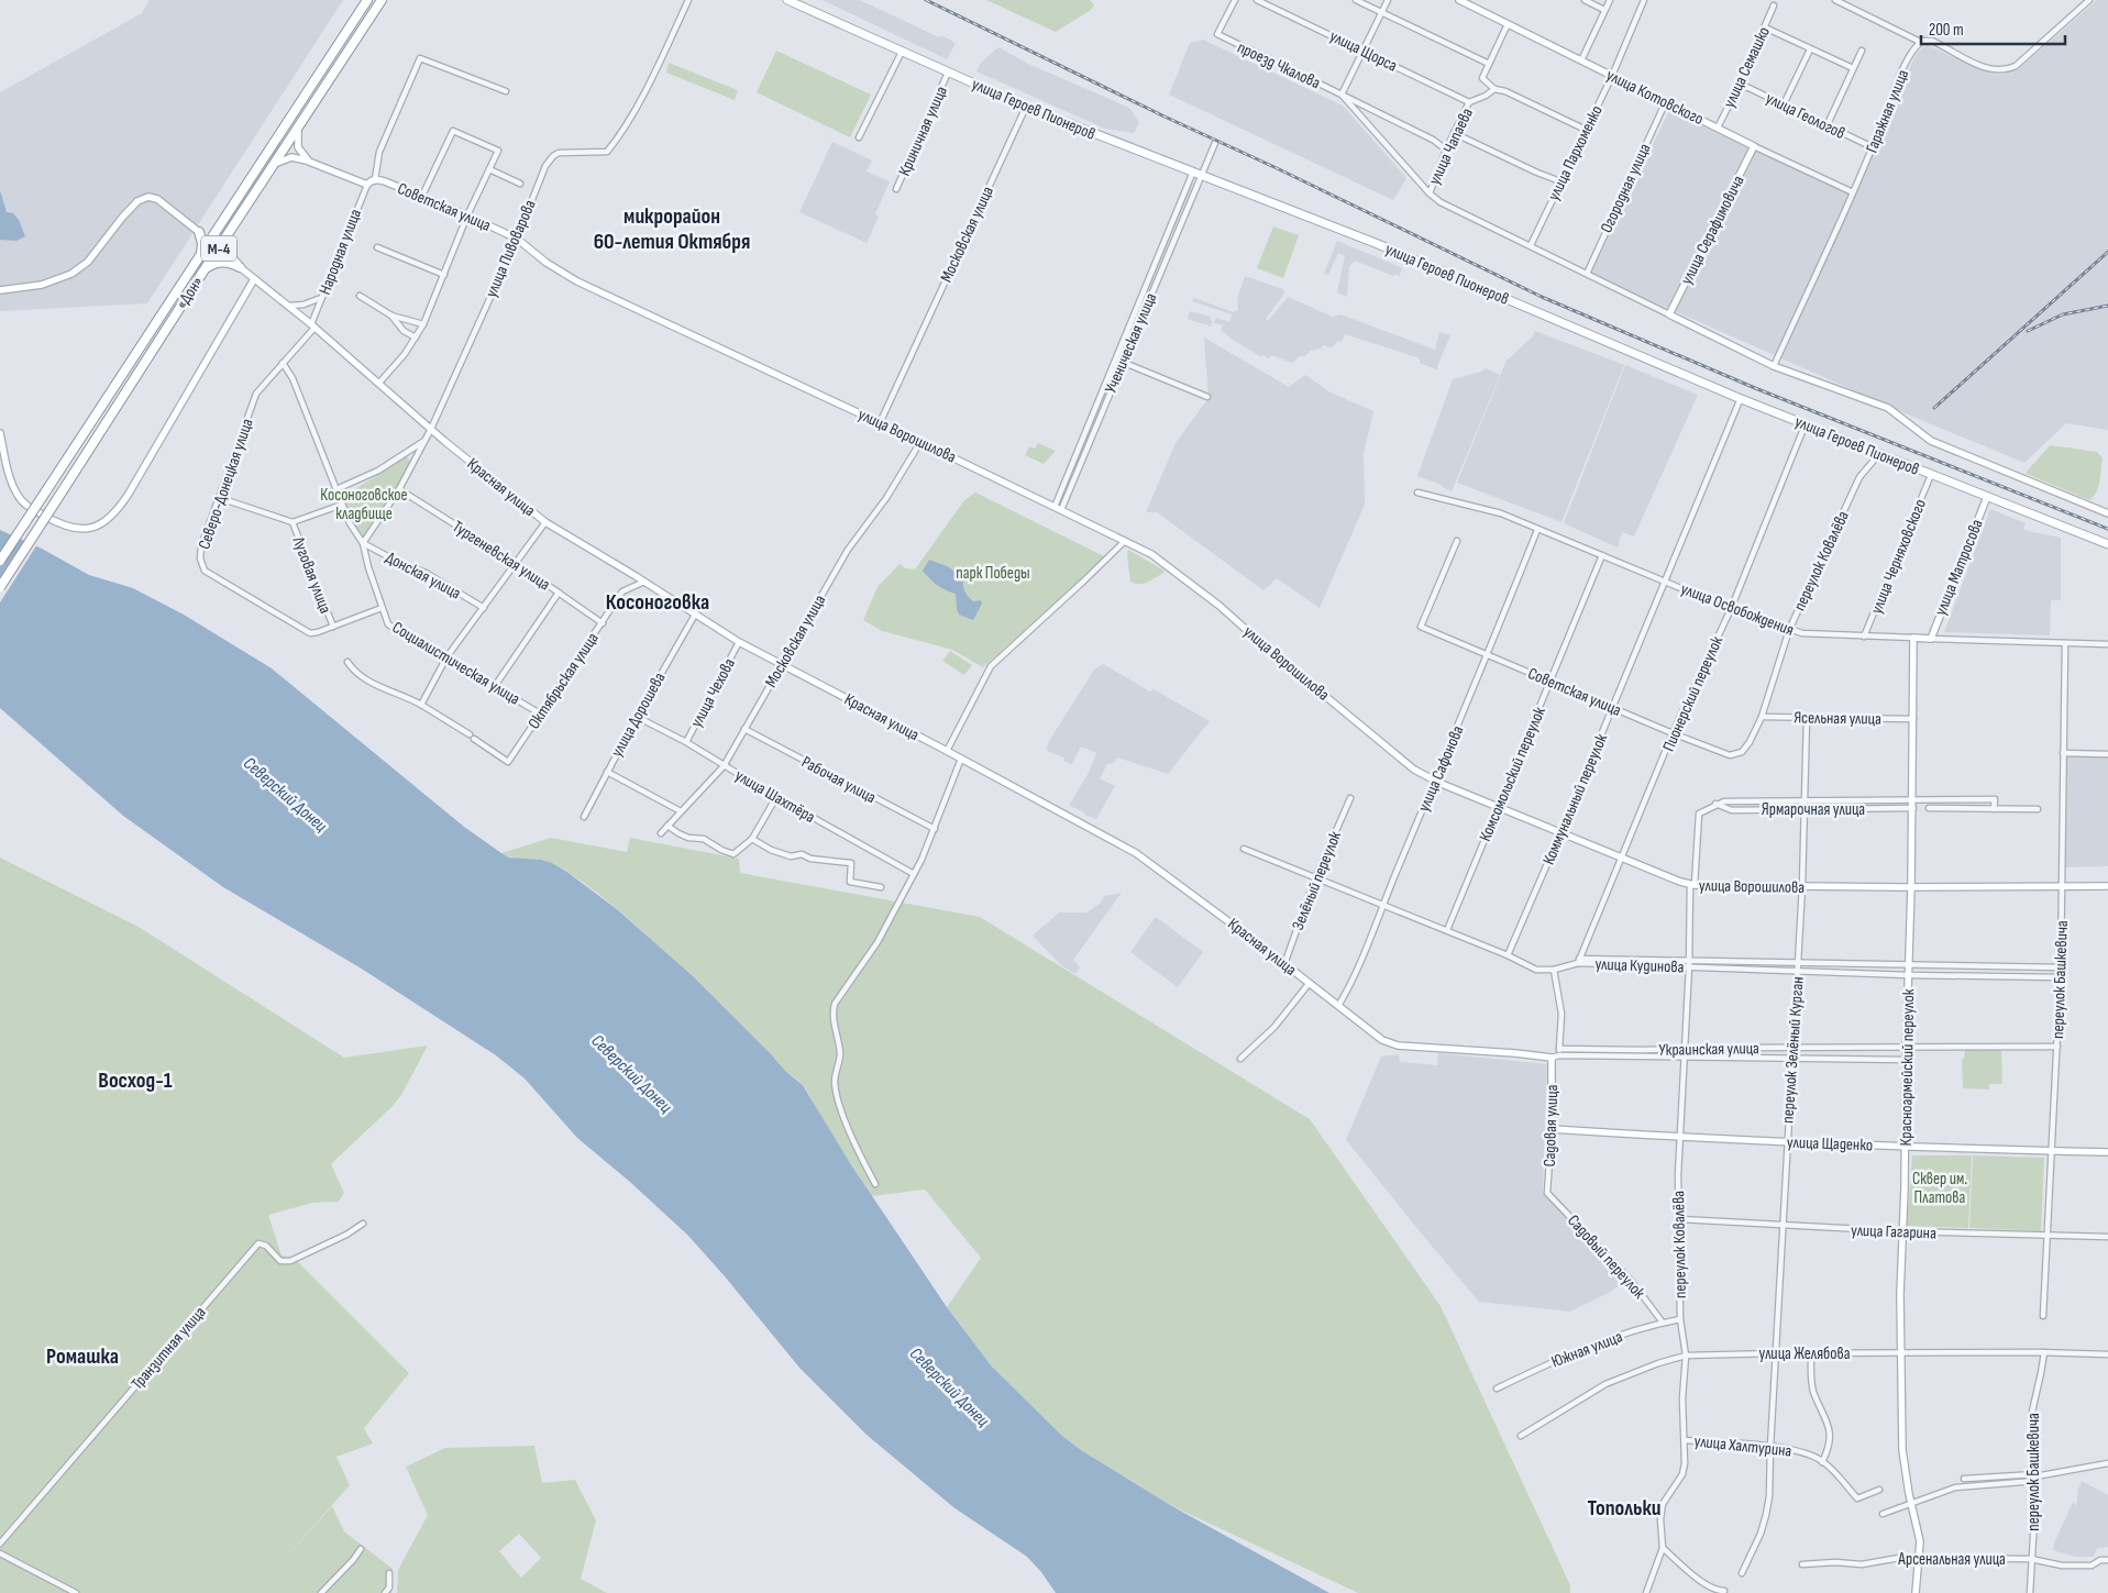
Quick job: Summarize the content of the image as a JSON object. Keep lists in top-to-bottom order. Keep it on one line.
{"streets":{"highway":["М-4","«Дон»"],"main road":["улица Героев Пионеров"],"street":["улица Щорса","проезд Чкалова","улица Семашко","улица Котовского","Гаражная улица","улица Геологов","Криничная улица","улица Чапаева","улица Пархоменко","Огородная улица","Советская улица","улица Серафимовича","Московская улица","улица Пивоварова","Народная улица","Ученическая улица","улица Ворошилова","Северо-Донецкая улица","Красная улица","Тургеневская улица","улица Черняховского","переулок Ковалёва","улица Матросова","Луговая улица","Донская улица","улица Освобождения","Социалистическая улица","Октябрьская улица","улица Чехова","Пионерский переулок","улица Дорошева","Ясельная улица","улица Сафонова","Комсомольский переулок","Рабочая улица","улица Шахтёра","Коммунальный переулок","Ярмарочная улица","Зелёный переулок","улица Кудинова","переулок Башкевича","Украинская улица","переулок Зелёный Курган","Красноармейский переулок","Садовая улица","улица Щаденко","улица Гагарина","Садовый переулок","Транзитная улица","Южная улица","улица Желябова","улица Халтурина","Арсенальная улица"]},"crossings":[["улица Щорса","улица Чапаева"],["проезд Чкалова","улица Героев Пионеров"],["проезд Чкалова","улица Чапаева"],["улица Семашко","улица Котовского"],["улица Семашко","улица Геологов"],["улица Котовского","Гаражная улица"],["улица Котовского","улица Пархоменко"],["улица Котовского","Огородная улица"],["улица Котовского","улица Серафимовича"],["улица Героев Пионеров","Гаражная улица"],["улица Героев Пионеров","Криничная улица"],["улица Героев Пионеров","улица Чапаева"],["улица Героев Пионеров","улица Пархоменко"],["улица Героев Пионеров","Огородная улица"],["улица Героев Пионеров","улица Серафимовича"],["улица Героев Пионеров","Московская улица"],["улица Героев Пионеров","Ученическая улица"],["улица Героев Пионеров","улица Черняховского"],["улица Героев Пионеров","переулок Ковалёва"],["улица Героев Пионеров","улица Матросова"],["улица Героев Пионеров","Пионерский переулок"],["улица Героев Пионеров","Коммунальный переулок"],["Гаражная улица","улица Геологов"],["Советская улица","улица Пивоварова"],["Советская улица","Народная улица"],["Советская улица","улица Ворошилова"],["Советская улица","переулок Ковалёва"],["Советская улица","Пионерский переулок"],["Советская улица","улица Сафонова"],["Советская улица","Комсомольский переулок"],["Советская улица","Коммунальный переулок"],["Московская улица","улица Ворошилова"],["Московская улица","Красная улица"],["Московская улица","Рабочая улица"],["Московская улица","улица Шахтёра"],["улица Пивоварова","улица Ворошилова"],["улица Пивоварова","Красная улица"],["улица Пивоварова","Тургеневская улица"],["улица Пивоварова","Донская улица"],["улица Пивоварова","Социалистическая улица"],["Народная улица","Северо-Донецкая улица"],["Народная улица","Красная улица"],["Ученическая улица","улица Ворошилова"],["улица Ворошилова","переулок Ковалёва"],["улица Ворошилова","Пионерский переулок"],["улица Ворошилова","улица Сафонова"],["улица Ворошилова","Комсомольский переулок"],["улица Ворошилова","Коммунальный переулок"],["улица Ворошилова","переулок Башкевича"],["улица Ворошилова","переулок Зелёный Курган"],["улица Ворошилова","Красноармейский переулок"],["Северо-Донецкая улица","Красная улица"],["Северо-Донецкая улица","Луговая улица"],["Северо-Донецкая улица","Социалистическая улица"],["Красная улица","Октябрьская улица"],["Красная улица","улица Чехова"],["Красная улица","улица Дорошева"],["Красная улица","улица Сафонова"],["Красная улица","Зелёный переулок"],["Красная улица","Украинская улица"],["Красная улица","Садовая улица"],["Тургеневская улица","Октябрьская улица"],["улица Черняховского","улица Освобождения"],["переулок Ковалёва","улица Освобождения"],["переулок Ковалёва","Ясельная улица"],["переулок Ковалёва","Ярмарочная улица"],["переулок Ковалёва","улица Кудинова"],["переулок Ковалёва","Украинская улица"],["переулок Ковалёва","улица Щаденко"],["переулок Ковалёва","улица Гагарина"],["переулок Ковалёва","Южная улица"],["переулок Ковалёва","улица Желябова"],["переулок Ковалёва","улица Халтурина"],["улица Матросова","улица Освобождения"],["Донская улица","Социалистическая улица"],["улица Освобождения","Пионерский переулок"],["улица Освобождения","улица Сафонова"],["улица Освобождения","Комсомольский переулок"],["улица Освобождения","Коммунальный переулок"],["улица Освобождения","переулок Башкевича"],["улица Освобождения","Красноармейский переулок"],["Социалистическая улица","Октябрьская улица"],["улица Чехова","улица Шахтёра"],["Пионерский переулок","улица Кудинова"],["улица Дорошева","улица Шахтёра"],["Ясельная улица","переулок Зелёный Курган"],["Ясельная улица","Красноармейский переулок"],["улица Сафонова","улица Кудинова"],["Комсомольский переулок","улица Кудинова"],["Коммунальный переулок","улица Кудинова"],["Ярмарочная улица","переулок Зелёный Курган"],["Ярмарочная улица","Красноармейский переулок"],["Зелёный переулок","улица Кудинова"],["улица Кудинова","переулок Башкевича"],["улица Кудинова","переулок Зелёный Курган"],["улица Кудинова","Красноармейский переулок"],["переулок Башкевича","Украинская улица"],["переулок Башкевича","улица Щаденко"],["переулок Башкевича","улица Гагарина"],["переулок Башкевича","улица Желябова"],["переулок Башкевича","Арсенальная улица"],["Украинская улица","переулок Зелёный Курган"],["Украинская улица","Красноармейский переулок"],["Украинская улица","Садовая улица"],["переулок Зелёный Курган","улица Щаденко"],["переулок Зелёный Курган","улица Гагарина"],["переулок Зелёный Курган","улица Желябова"],["переулок Зелёный Курган","улица Халтурина"],["Красноармейский переулок","улица Щаденко"],["Красноармейский переулок","улица Гагарина"],["Красноармейский переулок","улица Желябова"],["Красноармейский переулок","Арсенальная улица"],["Садовая улица","улица Щаденко"],["Садовая улица","Садовый переулок"],["Садовый переулок","Южная улица"]],"districts":["микрорайон 60-летия Октября","Косоноговка","Восход-1","Ромашка","Топольки"],"water":["Северский Донец"],"parks":["Косоноговское кладбище","парк Победы","Сквер им. Платова"],"scale_bar":"200 m"}
